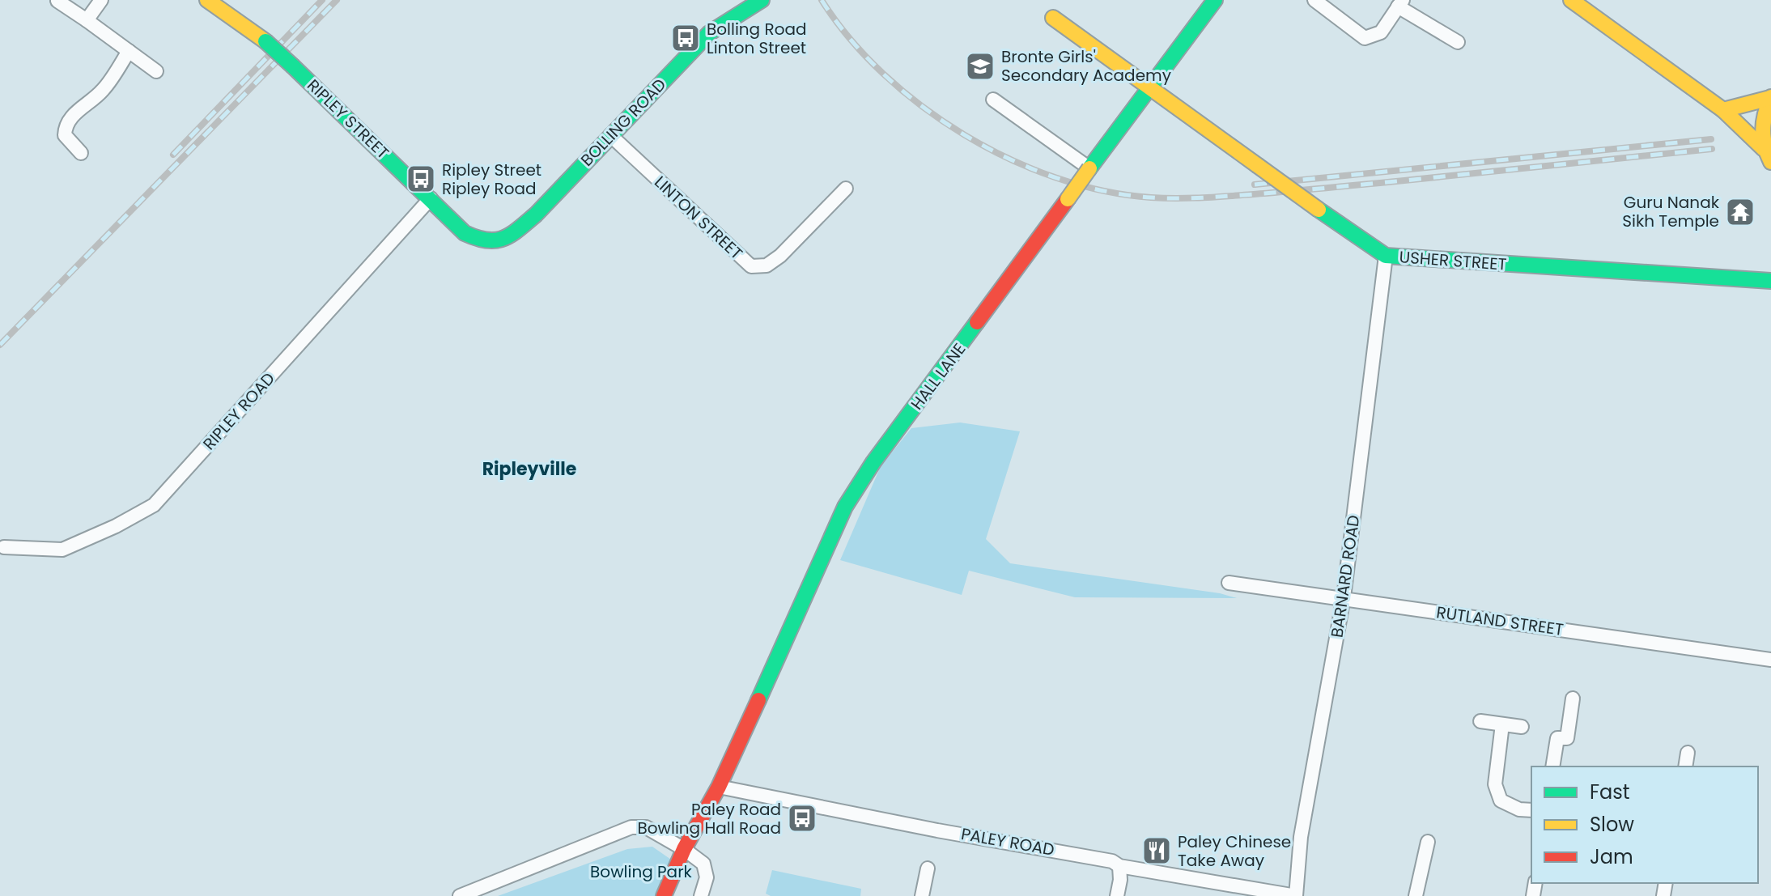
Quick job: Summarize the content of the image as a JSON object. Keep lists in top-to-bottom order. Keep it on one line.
{"streets":{"street":["RIPLEY STREET","BOLLING ROAD","LINTON STREET","USHER STREET","HALL LANE","RIPLEY ROAD","BARNARD ROAD","RUTLAND STREET","PALEY ROAD"]},"crossings":[["RIPLEY STREET","BOLLING ROAD"],["RIPLEY STREET","RIPLEY ROAD"],["BOLLING ROAD","LINTON STREET"],["USHER STREET","HALL LANE"],["USHER STREET","BARNARD ROAD"],["HALL LANE","PALEY ROAD"],["BARNARD ROAD","RUTLAND STREET"],["BARNARD ROAD","PALEY ROAD"]],"districts":["Ripleyville"],"parks":["Bowling Park"],"places":{"bus stop":["Bolling Road Linton Street","Ripley Street Ripley Road","Paley Road Bowling Hall Road"],"school or university":["Bronte Girls' Secondary Academy"],"temple":["Guru Nanak Sikh Temple"],"restaurant":["Paley Chinese Take Away"]},"legend":["Fast","Slow","Jam"]}
